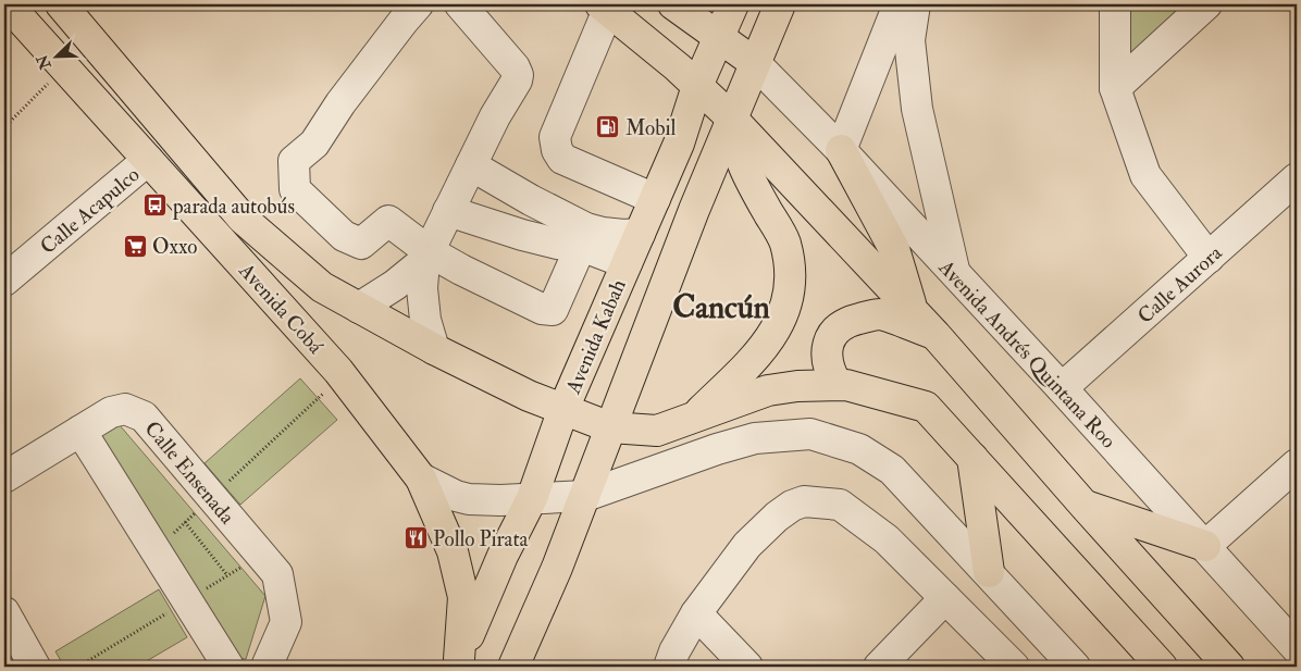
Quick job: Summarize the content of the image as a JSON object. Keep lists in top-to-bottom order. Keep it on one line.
{"streets":{"main road":["Avenida Cobá","Avenida Kabah"],"street":["Calle Acapulco","Calle Aurora","Avenida Andrés Quintana Roo","Calle Ensenada"]},"crossings":[["Calle Acapulco","Avenida Cobá"],["Calle Aurora","Avenida Andrés Quintana Roo"],["Avenida Cobá","Avenida Kabah"]],"districts":["Cancún"],"places":{"fuel station":["Mobil"],"bus stop":["parada autobús"],"supermarket":["Oxxo"],"restaurant":["Pollo Pirata"]},"north":"bottom left"}
